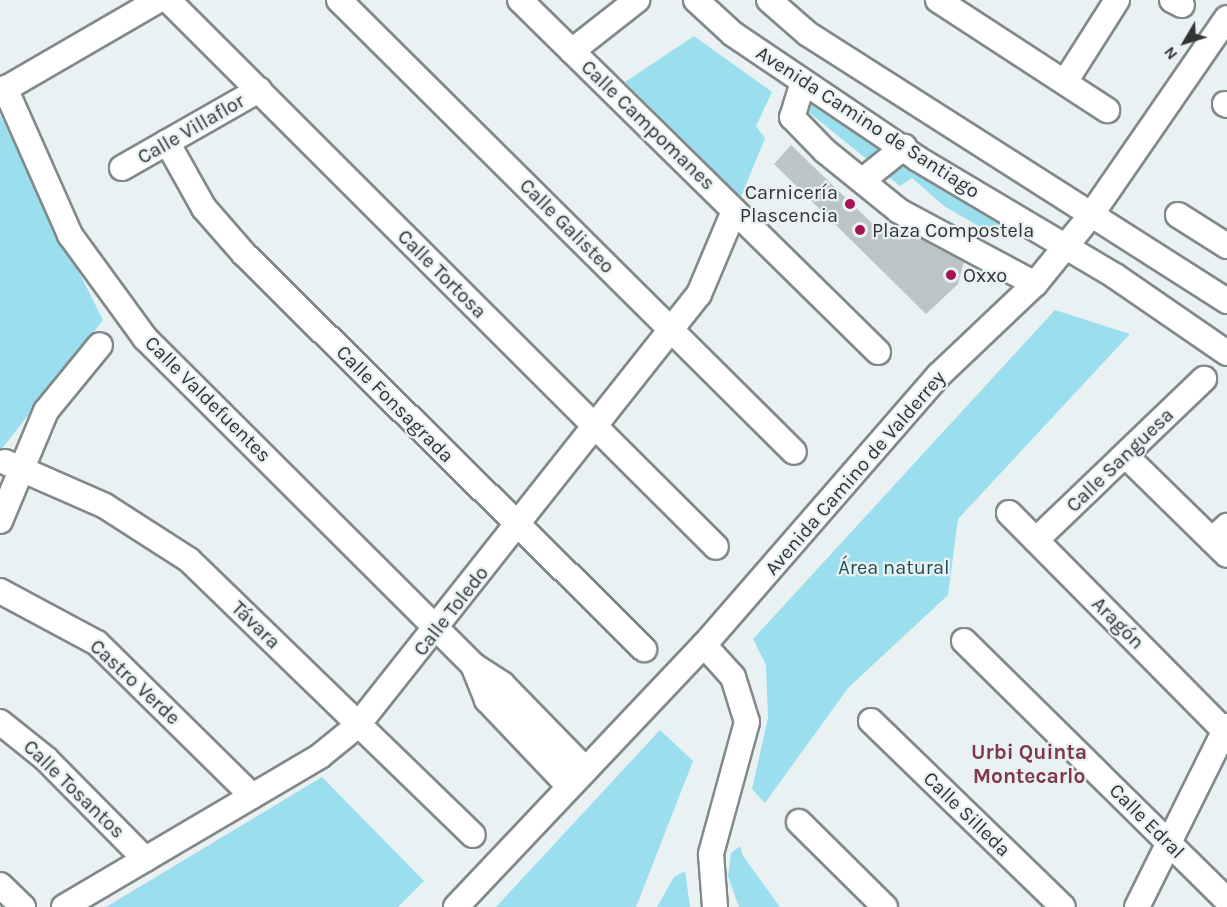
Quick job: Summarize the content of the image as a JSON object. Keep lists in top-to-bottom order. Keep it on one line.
{"streets":{"street":["Avenida Camino de Santiago","Calle Campomanes","Calle Villaflor","Calle Galisteo","Calle Tortosa","Calle Valdefuentes","Calle Fonsagrada","Calle Sanguesa","Avenida Camino de Valderrey","Calle Toledo","Aragón","Távara","Castro Verde","Calle Tosantos","Calle Silleda","Calle Edral"]},"crossings":[["Avenida Camino de Santiago","Avenida Camino de Valderrey"],["Calle Campomanes","Calle Toledo"],["Calle Villaflor","Calle Tortosa"],["Calle Villaflor","Calle Fonsagrada"],["Calle Galisteo","Calle Toledo"],["Calle Tortosa","Calle Toledo"],["Calle Valdefuentes","Avenida Camino de Valderrey"],["Calle Valdefuentes","Calle Toledo"],["Calle Fonsagrada","Calle Toledo"],["Calle Sanguesa","Aragón"],["Calle Toledo","Távara"],["Calle Toledo","Castro Verde"],["Calle Toledo","Calle Tosantos"]],"districts":["Urbi Quinta Montecarlo"],"parks":["Área natural"],"places":["Carnicería Plascencia","Plaza Compostela","Oxxo"],"north":"bottom left"}
